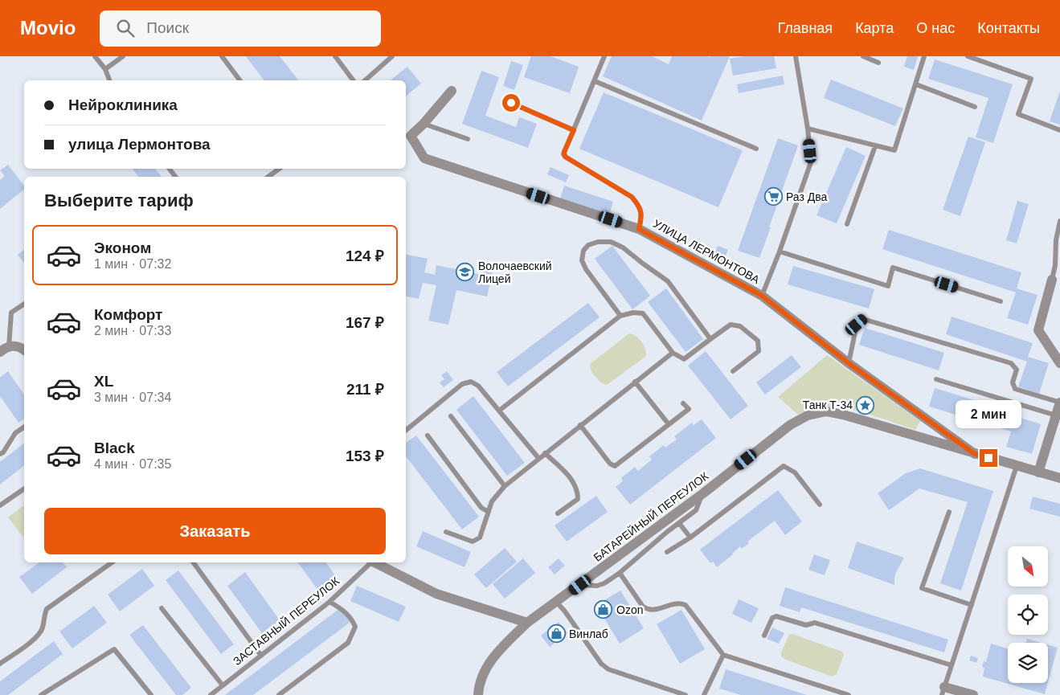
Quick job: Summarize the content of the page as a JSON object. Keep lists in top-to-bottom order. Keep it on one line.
{"streets":{"street":["УЛИЦА ЛЕРМОНТОВА","БАТАРЕЙНЫЙ ПЕРЕУЛОК"],"lane":["ЗАСТАВНЫЙ ПЕРЕУЛОК"]},"crossings":[["УЛИЦА ЛЕРМОНТОВА","БАТАРЕЙНЫЙ ПЕРЕУЛОК"]],"places":{"supermarket":["Раз Два"],"school or university":["Волочаевский Лицей"],"place":["Танк Т-34"],"shop":["Ozon","Винлаб"]},"north":"bottom right","page":{"header":"Movio","search":"Поиск","nav":["Главная","Карта","О нас","Контакты"],"banner":["Нейроклиника","улица Лермонтова"],"heading":"Выберите тариф","list":[{"name":"Эконом","note":"1 мин · 07:32","value":"124 ₽"},{"name":"Комфорт","note":"2 мин · 07:33","value":"167 ₽"},{"name":"XL","note":"3 мин · 07:34","value":"211 ₽"},{"name":"Black","note":"4 мин · 07:35","value":"153 ₽"}],"bubble":"2 мин","buttons":"Заказать"}}
